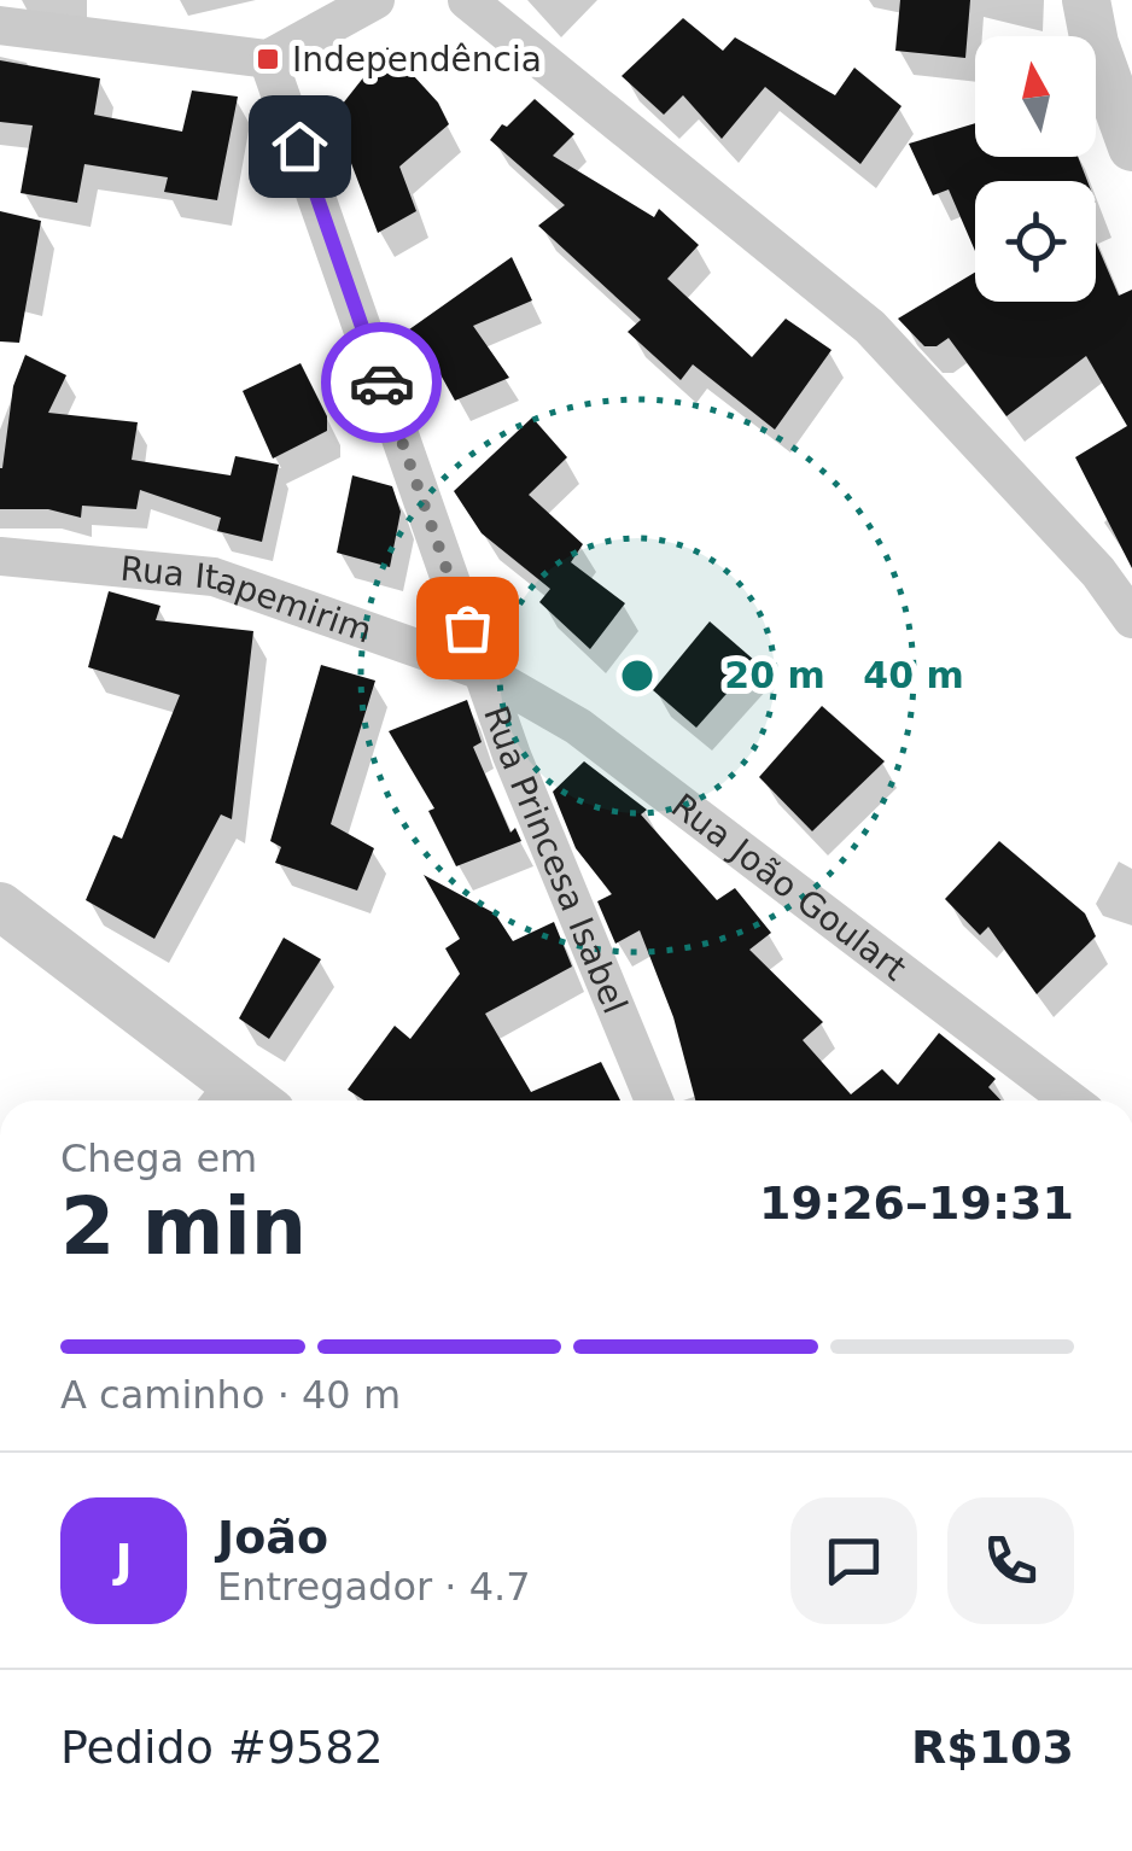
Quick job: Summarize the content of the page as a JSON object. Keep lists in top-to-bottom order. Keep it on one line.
{"streets":{"street":["Rua Itapemirim","Rua Princesa Isabel","Rua João Goulart"]},"crossings":[["Rua Itapemirim","Rua Princesa Isabel"],["Rua Itapemirim","Rua João Goulart"],["Rua Princesa Isabel","Rua João Goulart"]],"places":{"transit":["Independência"]},"north":"top","page":{"heading":["2 min","Chega em","19:26–19:31"],"panel":["João","Entregador · 4.7","Pedido #9582","R$103"],"bar":"A caminho · 40 m","round":"J"},"rings":["20 m","40 m"]}
